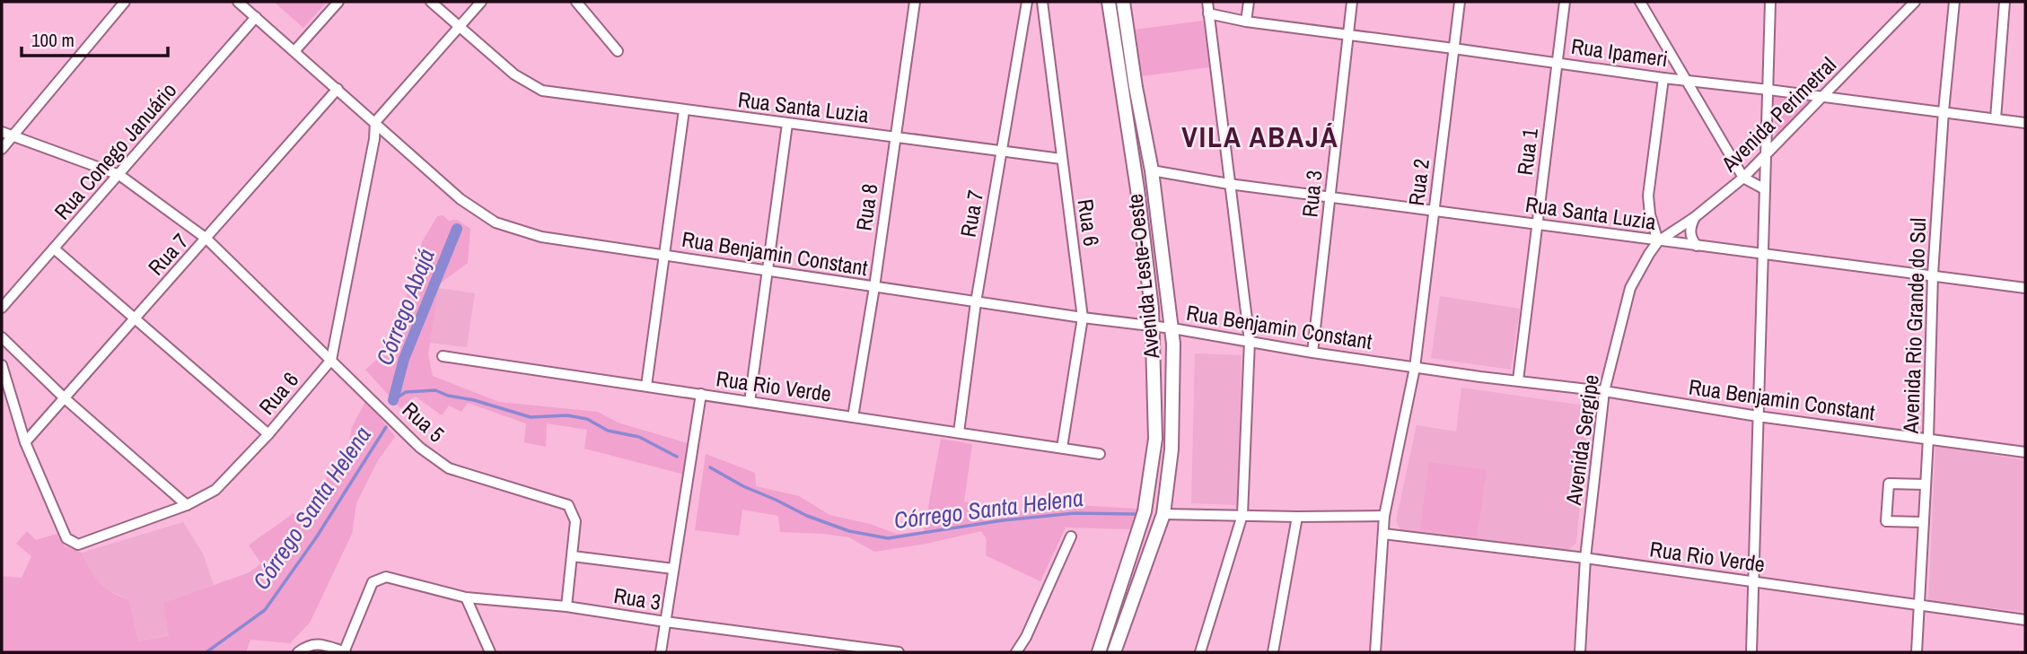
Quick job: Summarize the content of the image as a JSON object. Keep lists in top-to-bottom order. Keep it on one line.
{"streets":{"main road":["Avenida Leste-Oeste"],"street":["Rua Ipameri","Rua Santa Luzia","Avenida Perimetral","Rua Conego Januário","Rua 1","Rua 2","Rua 3","Rua 8","Rua 7","Rua 6","Rua Benjamin Constant","Avenida Rio Grande do Sul","Rua Rio Verde","Rua 5","Avenida Sergipe"]},"crossings":[["Rua Ipameri","Avenida Perimetral"],["Rua Ipameri","Rua 1"],["Rua Ipameri","Rua 2"],["Rua Ipameri","Rua 3"],["Rua Ipameri","Avenida Rio Grande do Sul"],["Rua Santa Luzia","Avenida Perimetral"],["Rua Santa Luzia","Rua 1"],["Rua Santa Luzia","Rua 2"],["Rua Santa Luzia","Rua 3"],["Rua Santa Luzia","Rua 8"],["Rua Santa Luzia","Rua 7"],["Rua Santa Luzia","Rua 6"],["Rua Santa Luzia","Avenida Leste-Oeste"],["Rua Santa Luzia","Avenida Rio Grande do Sul"],["Rua Santa Luzia","Avenida Sergipe"],["Avenida Perimetral","Avenida Sergipe"],["Rua Conego Januário","Rua Benjamin Constant"],["Rua Conego Januário","Rua 5"],["Rua 1","Rua Benjamin Constant"],["Rua 2","Rua Benjamin Constant"],["Rua 2","Rua Rio Verde"],["Rua 3","Rua Benjamin Constant"],["Rua 3","Rua 5"],["Rua 8","Rua Benjamin Constant"],["Rua 8","Rua Rio Verde"],["Rua 7","Rua 6"],["Rua 7","Rua Benjamin Constant"],["Rua 7","Rua Rio Verde"],["Rua 7","Rua 5"],["Rua 6","Rua Benjamin Constant"],["Rua 6","Rua Rio Verde"],["Rua 6","Rua 5"],["Rua Benjamin Constant","Avenida Leste-Oeste"],["Rua Benjamin Constant","Avenida Rio Grande do Sul"],["Rua Benjamin Constant","Avenida Sergipe"],["Avenida Rio Grande do Sul","Rua Rio Verde"],["Rua Rio Verde","Avenida Sergipe"]],"districts":["VILA ABAJÁ"],"water":["Córrego Abajá","Córrego Santa Helena"],"scale_bar":"100 m"}
